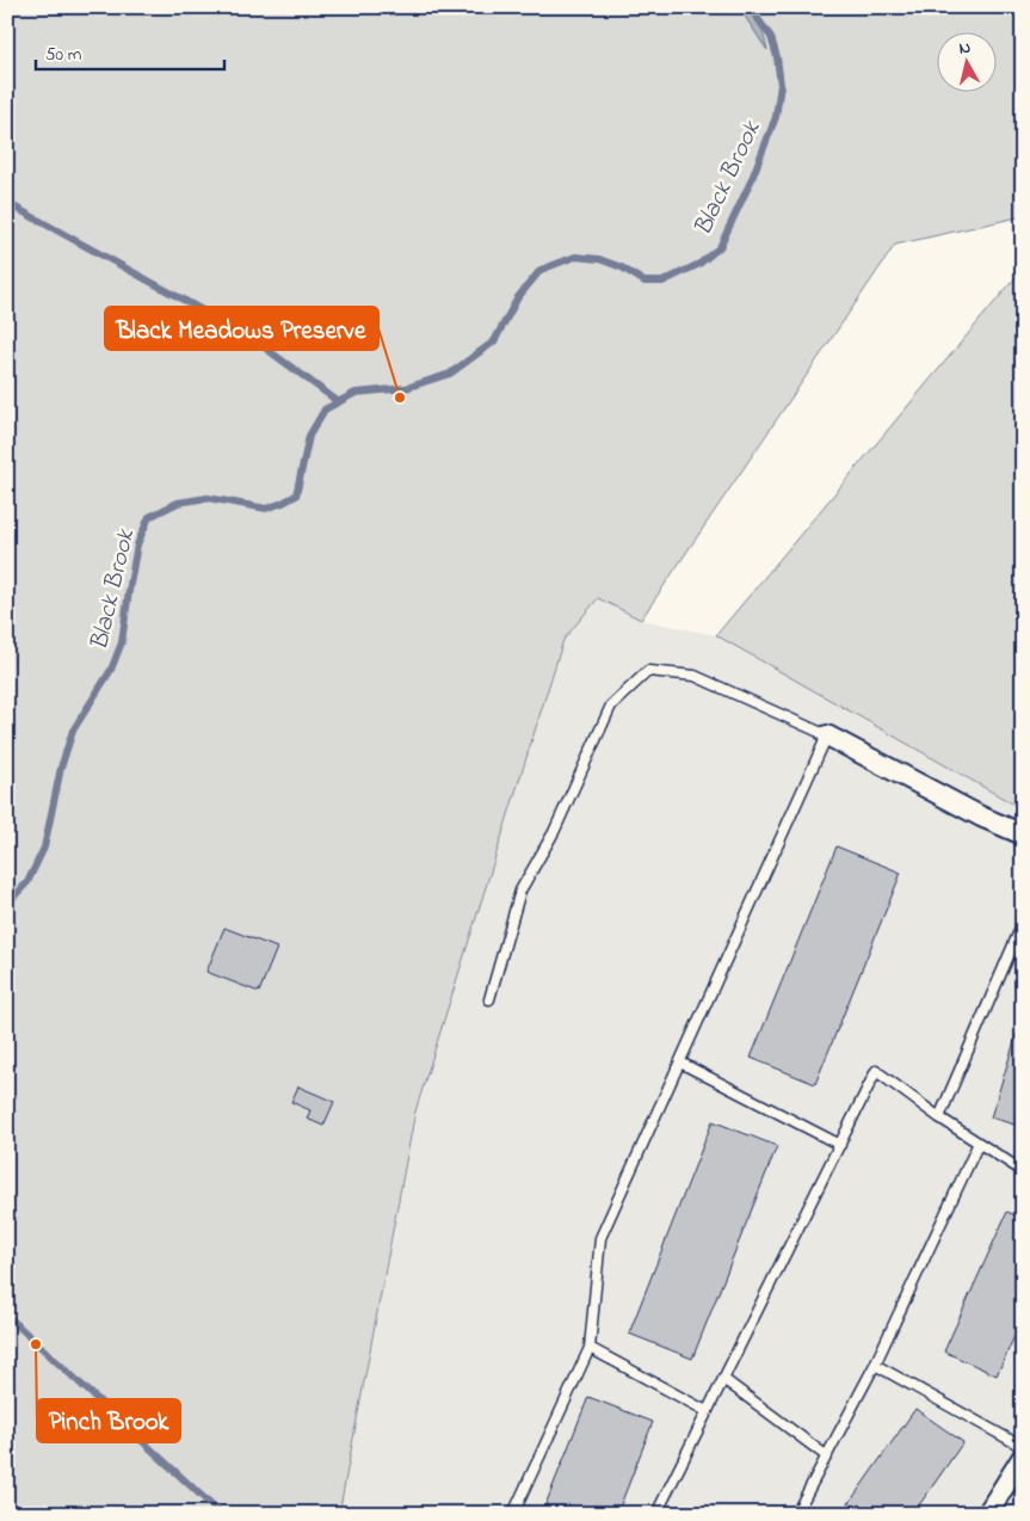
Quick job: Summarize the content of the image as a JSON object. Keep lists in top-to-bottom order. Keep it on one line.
{"water":["Black Brook"],"places":["Black Meadows Preserve","Pinch Brook"],"scale_bar":"50 m","north":"top"}
